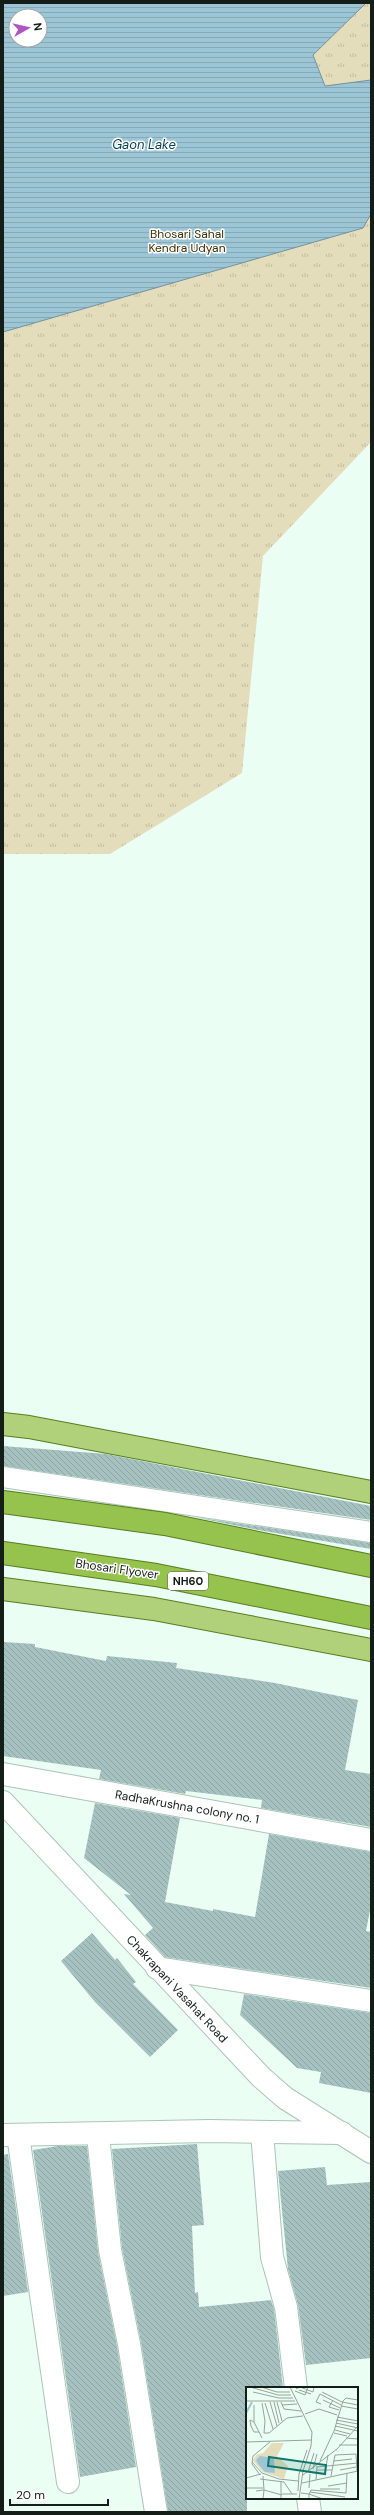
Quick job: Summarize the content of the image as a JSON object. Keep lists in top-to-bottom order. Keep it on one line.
{"streets":{"highway":["Bhosari Flyover","NH60"],"street":["RadhaKrushna colony no. 1","Chakrapani Vasahat Road"]},"water":["Gaon Lake"],"parks":["Bhosari Sahal Kendra Udyan"],"scale_bar":"20 m","north":"right"}
